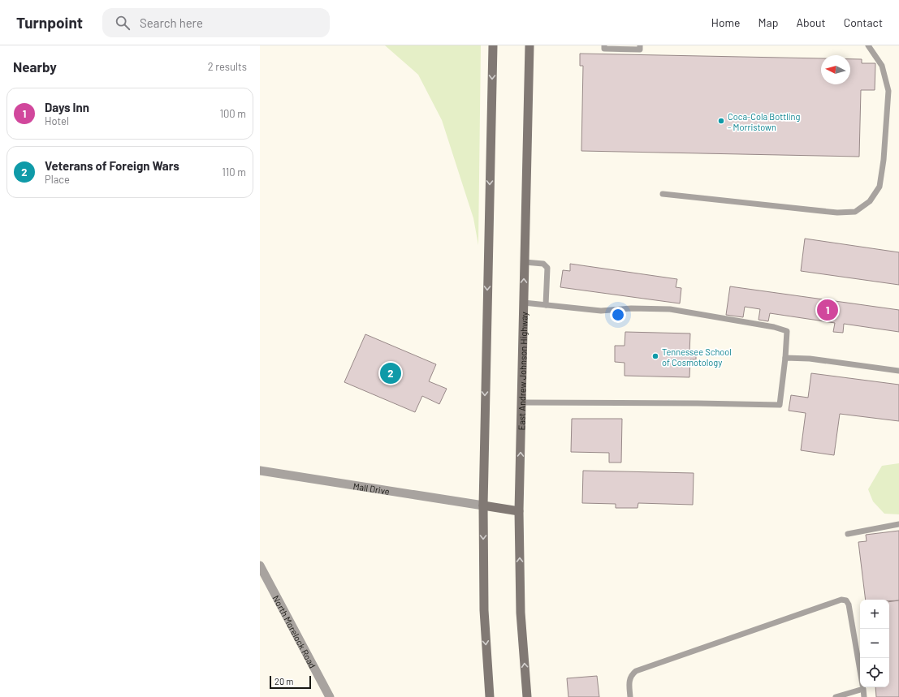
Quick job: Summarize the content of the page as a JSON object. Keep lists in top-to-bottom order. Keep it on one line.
{"streets":{"main road":["East Andrew Johnson Highway"],"street":["Mall Drive","North Morelock Road"]},"places":["Coca-Cola Bottling - Morristown","Tennessee School of Cosmotology"],"scale_bar":"20 m","north":"left","page":{"header":"Turnpoint","search":"Search here","nav":["Home","Map","About","Contact"],"heading":["Nearby","2 results"],"list":[{"mark":"1","name":"Days Inn","note":"Hotel","value":"100 m"},{"mark":"2","name":"Veterans of Foreign Wars","note":"Place","value":"110 m"}],"pins":["1","2"],"map_buttons":["+","−"],"scale":"20 m"}}
